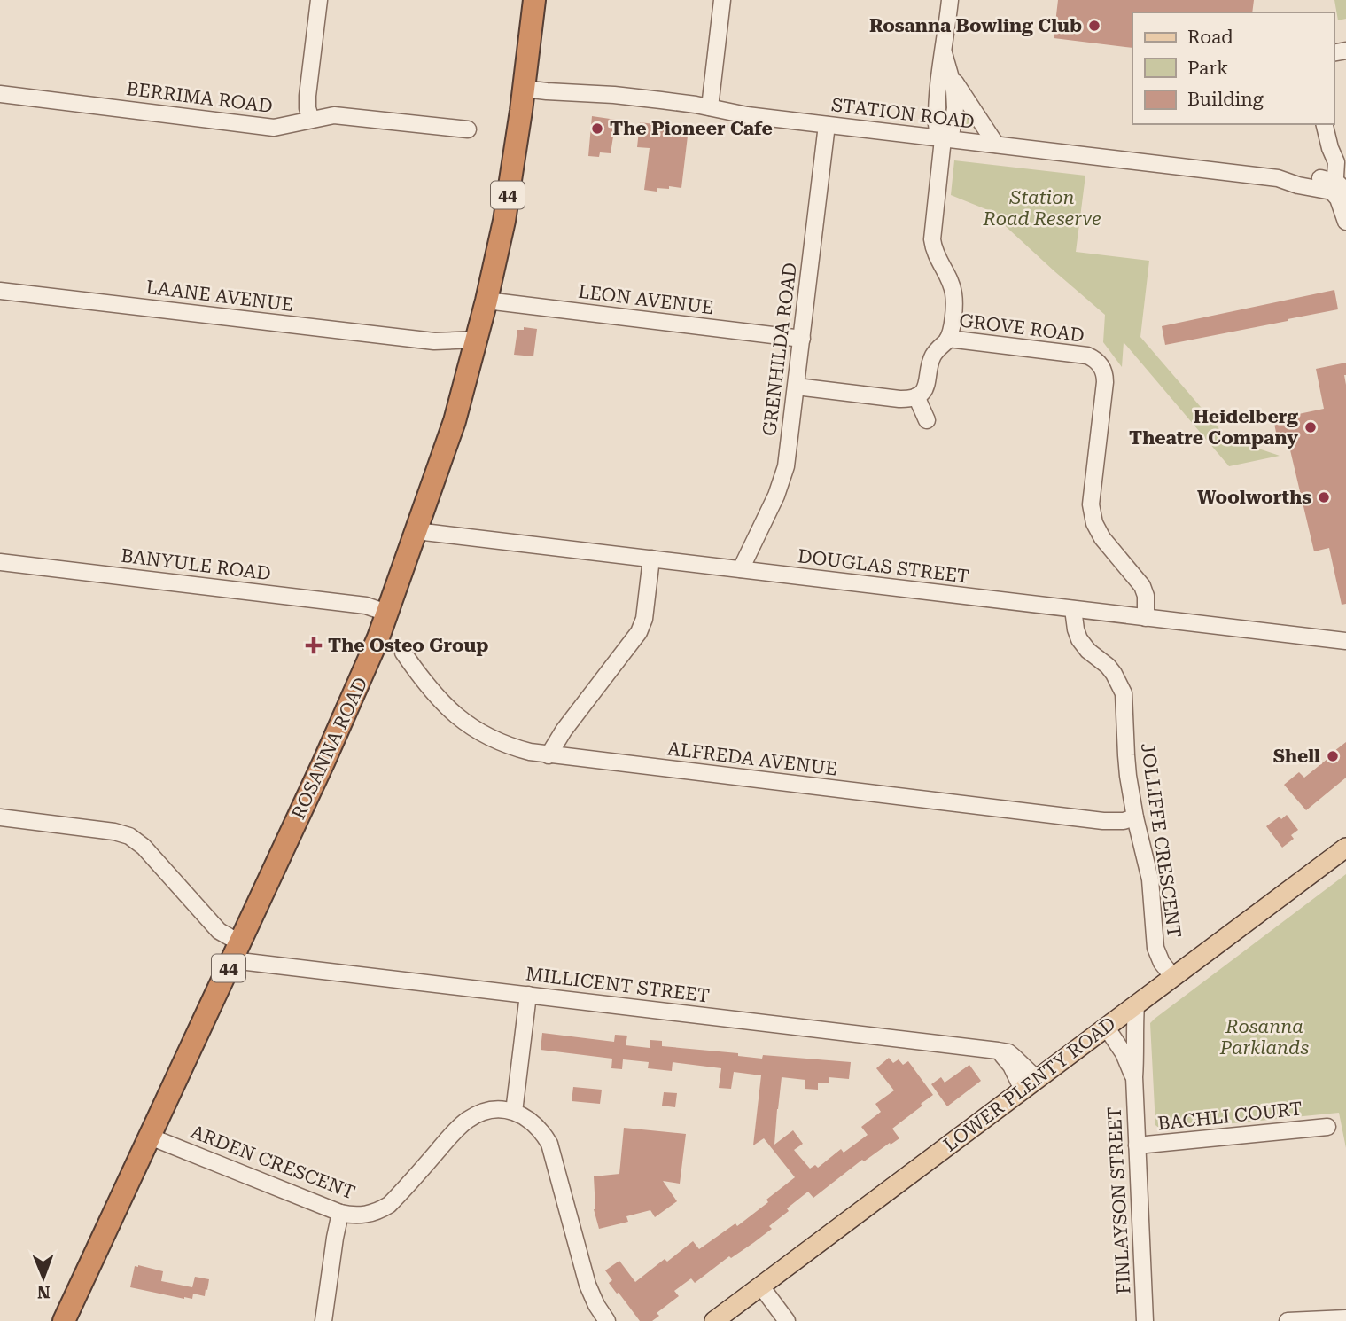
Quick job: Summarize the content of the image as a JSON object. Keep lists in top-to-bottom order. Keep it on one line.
{"streets":{"highway":["44","ROSANNA ROAD"],"main road":["LOWER PLENTY ROAD"],"street":["BERRIMA ROAD","STATION ROAD","LAANE AVENUE","LEON AVENUE","GROVE ROAD","GRENHILDA ROAD","BANYULE ROAD","DOUGLAS STREET","ALFREDA AVENUE","JOLLIFFE CRESCENT","MILLICENT STREET","BACHLI COURT","ARDEN CRESCENT","FINLAYSON STREET"]},"crossings":[["STATION ROAD","GROVE ROAD"],["STATION ROAD","GRENHILDA ROAD"],["STATION ROAD","ROSANNA ROAD"],["LAANE AVENUE","ROSANNA ROAD"],["LEON AVENUE","GRENHILDA ROAD"],["LEON AVENUE","ROSANNA ROAD"],["GROVE ROAD","DOUGLAS STREET"],["GRENHILDA ROAD","DOUGLAS STREET"],["BANYULE ROAD","ROSANNA ROAD"],["DOUGLAS STREET","ROSANNA ROAD"],["DOUGLAS STREET","JOLLIFFE CRESCENT"],["ROSANNA ROAD","MILLICENT STREET"],["ROSANNA ROAD","ARDEN CRESCENT"],["ALFREDA AVENUE","JOLLIFFE CRESCENT"],["JOLLIFFE CRESCENT","LOWER PLENTY ROAD"],["MILLICENT STREET","LOWER PLENTY ROAD"],["LOWER PLENTY ROAD","FINLAYSON STREET"],["BACHLI COURT","FINLAYSON STREET"]],"parks":["Station Road Reserve","Rosanna Parklands"],"places":{"other":["Rosanna Bowling Club","The Pioneer Cafe","Heidelberg Theatre Company","Woolworths","Shell"],"health":["The Osteo Group"]},"legend":["Road","Park","Building"],"north":"bottom"}
